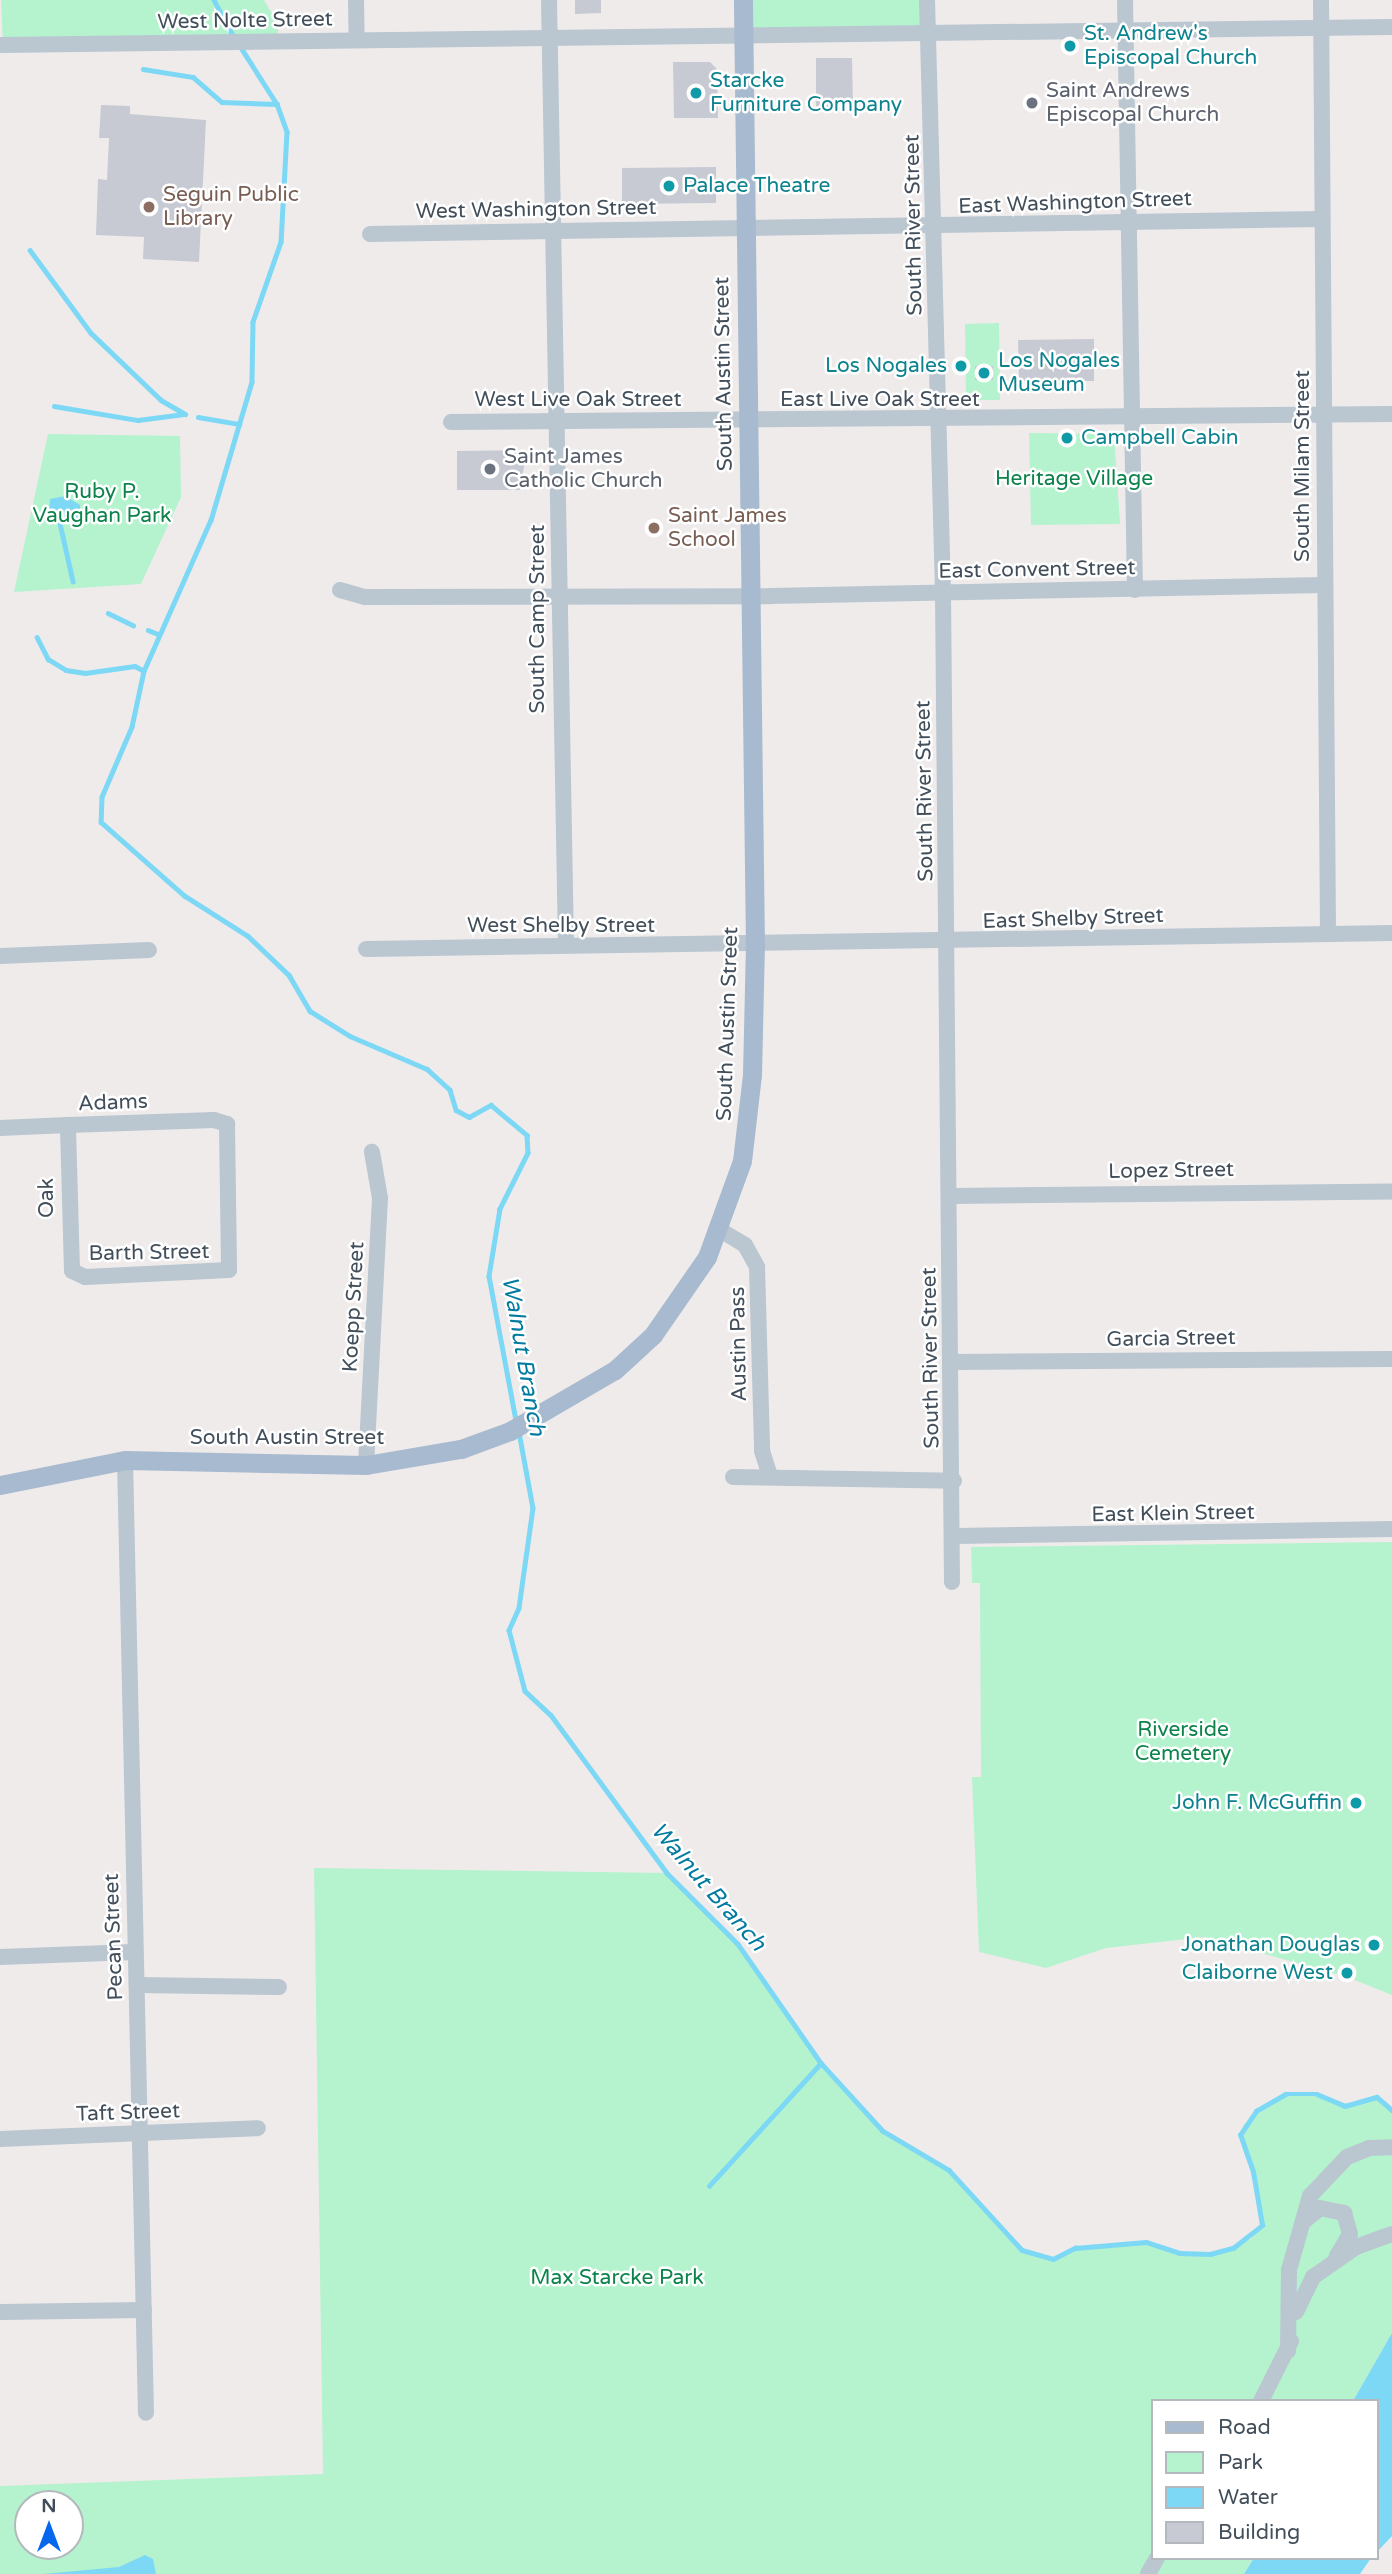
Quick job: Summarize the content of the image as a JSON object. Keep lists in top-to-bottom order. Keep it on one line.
{"streets":{"main road":["South Austin Street"],"street":["West Nolte Street","East Washington Street","West Washington Street","South River Street","West Live Oak Street","East Live Oak Street","South Milam Street","East Convent Street","South Camp Street","East Shelby Street","West Shelby Street","Adams","Lopez Street","Oak","Barth Street","Koepp Street","Garcia Street","Austin Pass","East Klein Street","Pecan Street","Taft Street"]},"crossings":[["West Nolte Street","South River Street"],["West Nolte Street","South Austin Street"],["West Nolte Street","South Milam Street"],["West Nolte Street","South Camp Street"],["East Washington Street","West Washington Street"],["East Washington Street","South River Street"],["East Washington Street","South Austin Street"],["East Washington Street","South Milam Street"],["West Washington Street","South Austin Street"],["West Washington Street","South Camp Street"],["South River Street","East Live Oak Street"],["South River Street","East Convent Street"],["South River Street","East Shelby Street"],["South River Street","Lopez Street"],["South River Street","Garcia Street"],["South River Street","East Klein Street"],["South Austin Street","West Live Oak Street"],["South Austin Street","East Live Oak Street"],["South Austin Street","East Convent Street"],["South Austin Street","East Shelby Street"],["South Austin Street","West Shelby Street"],["South Austin Street","Koepp Street"],["South Austin Street","Austin Pass"],["South Austin Street","Pecan Street"],["West Live Oak Street","East Live Oak Street"],["West Live Oak Street","South Camp Street"],["East Live Oak Street","South Milam Street"],["South Milam Street","East Convent Street"],["South Milam Street","East Shelby Street"],["East Convent Street","South Camp Street"],["South Camp Street","West Shelby Street"],["East Shelby Street","West Shelby Street"],["Adams","Oak"],["Adams","Barth Street"],["Oak","Barth Street"],["Pecan Street","Taft Street"]],"water":["Walnut Branch"],"parks":["Heritage Village","Ruby P. Vaughan Park","Riverside Cemetery","Max Starcke Park"],"places":["St. Andrew's Episcopal Church","Starcke Furniture Company","Saint Andrews Episcopal Church","Palace Theatre","Seguin Public Library","Los Nogales","Los Nogales Museum","Campbell Cabin","Saint James Catholic Church","Saint James School","John F. McGuffin","Jonathan Douglas","Claiborne West"],"legend":["Road","Park","Water","Building"],"north":"top"}
